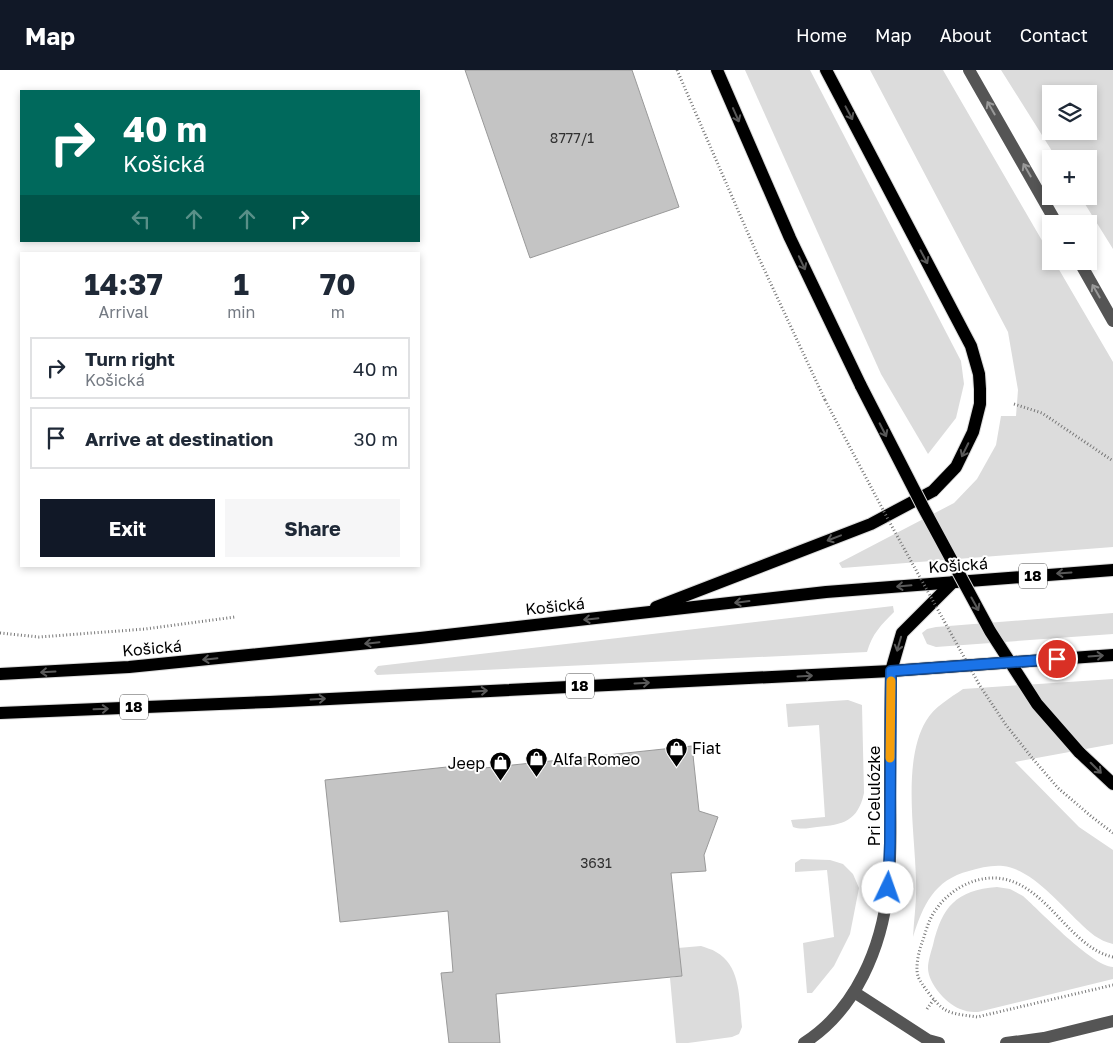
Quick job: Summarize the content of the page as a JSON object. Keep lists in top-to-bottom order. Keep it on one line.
{"streets":{"main road":["Košická","18"],"street":["Pri Celulózke"]},"crossings":[["18","Pri Celulózke"]],"places":{"shop":["Fiat","Alfa Romeo","Jeep"]},"house_numbers":["8777/1","3631"],"page":{"header":"Map","nav":["Home","Map","About","Contact"],"map_buttons":["+","−"],"turn":["40 m","Košická"],"eta":["14:37","Arrival","1","min","70","m"],"list":[{"name":"Turn right","note":"Košická","value":"40 m"},{"name":"Arrive at destination","value":"30 m"}],"buttons":["Exit","Share"]}}
